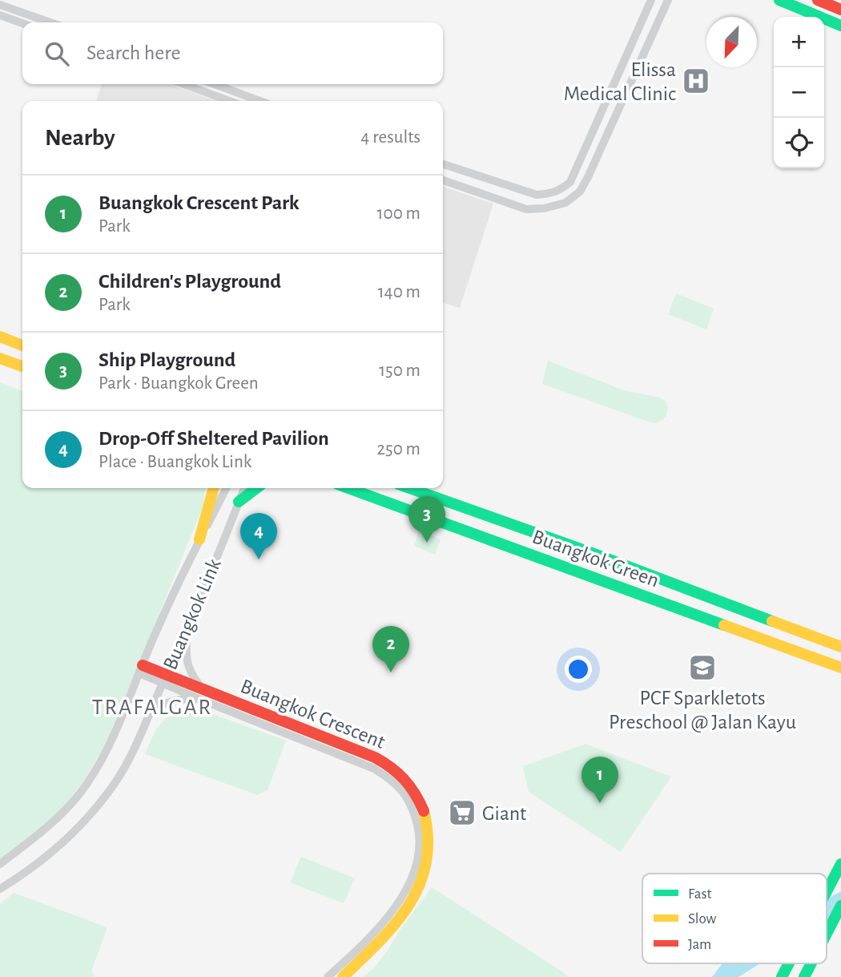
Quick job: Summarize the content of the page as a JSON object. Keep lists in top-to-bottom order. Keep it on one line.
{"streets":{"main road":["Buangkok Green","Buangkok Crescent"],"street":["Buangkok Link"]},"crossings":[["Buangkok Link","Buangkok Crescent"]],"districts":["TRAFALGAR"],"places":{"hospital":["Elissa Medical Clinic"],"school or university":["PCF Sparkletots Preschool @ Jalan Kayu"],"supermarket":["Giant"]},"legend":["Fast","Slow","Jam"],"north":"bottom left","page":{"map_buttons":["+","−"],"search":"Search here","heading":["Nearby","4 results"],"list":[{"mark":"1","name":"Buangkok Crescent Park","note":"Park","value":"100 m"},{"mark":"2","name":"Children's Playground","note":"Park","value":"140 m"},{"mark":"3","name":"Ship Playground","note":"Park · Buangkok Green","value":"150 m"},{"mark":"4","name":"Drop-Off Sheltered Pavilion","note":"Place · Buangkok Link","value":"250 m"}],"pins":["3","4","2","1"]}}
